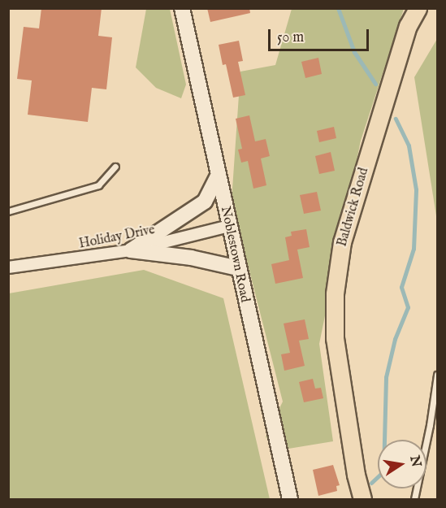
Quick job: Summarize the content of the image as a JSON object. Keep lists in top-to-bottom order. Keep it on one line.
{"streets":{"main road":["Baldwick Road","Noblestown Road"],"street":["Holiday Drive"]},"crossings":[["Holiday Drive","Noblestown Road"]],"scale_bar":"50 m","north":"right"}
